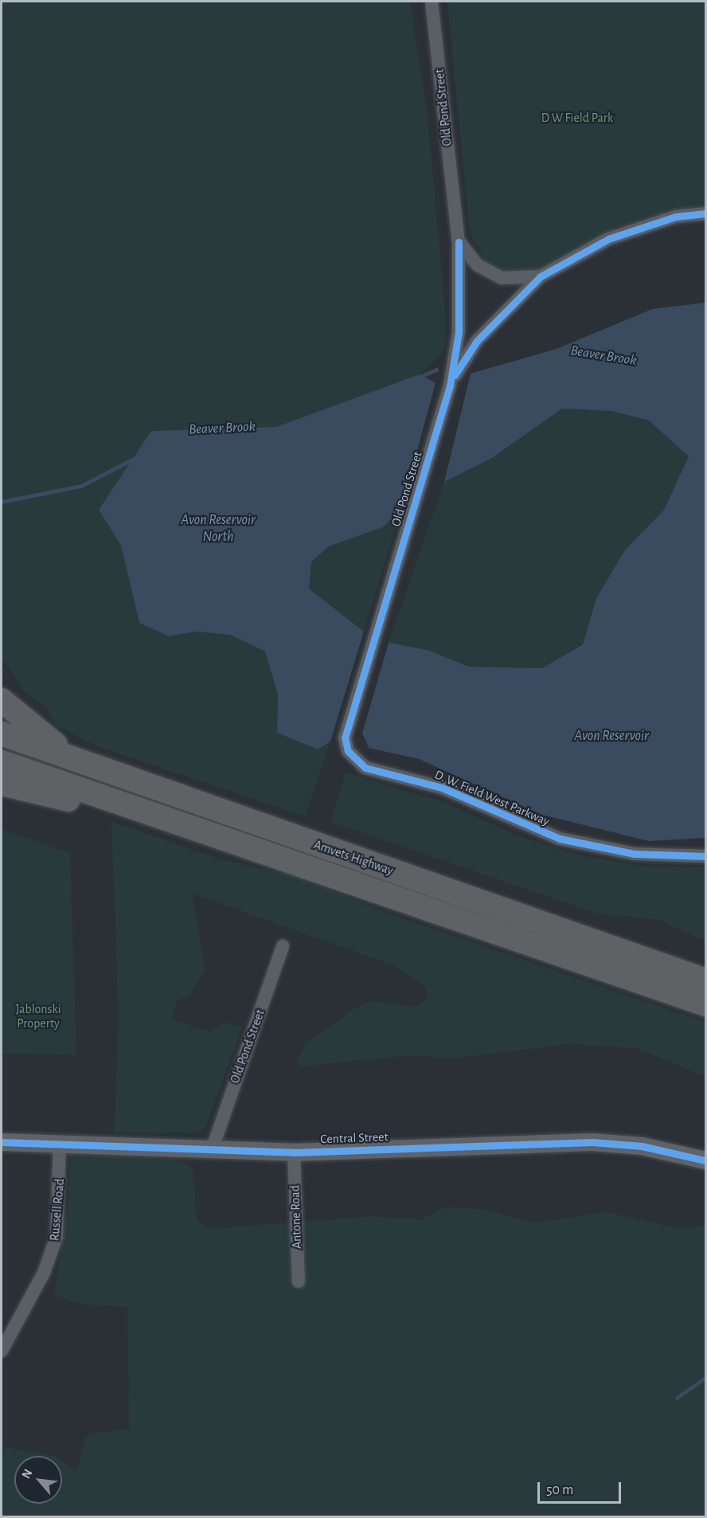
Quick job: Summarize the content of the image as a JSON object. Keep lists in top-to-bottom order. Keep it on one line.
{"streets":{"highway":["Amvets Highway"],"street":["Old Pond Street","D. W. Field West Parkway","Central Street","Russell Road","Antone Road"]},"crossings":[["Old Pond Street","D. W. Field West Parkway"],["Old Pond Street","Central Street"],["Central Street","Russell Road"],["Central Street","Antone Road"]],"water":["Beaver Brook","Avon Reservoir North","Avon Reservoir"],"parks":["D W Field Park","Jablonski Property"],"scale_bar":"50 m","north":"top left"}
